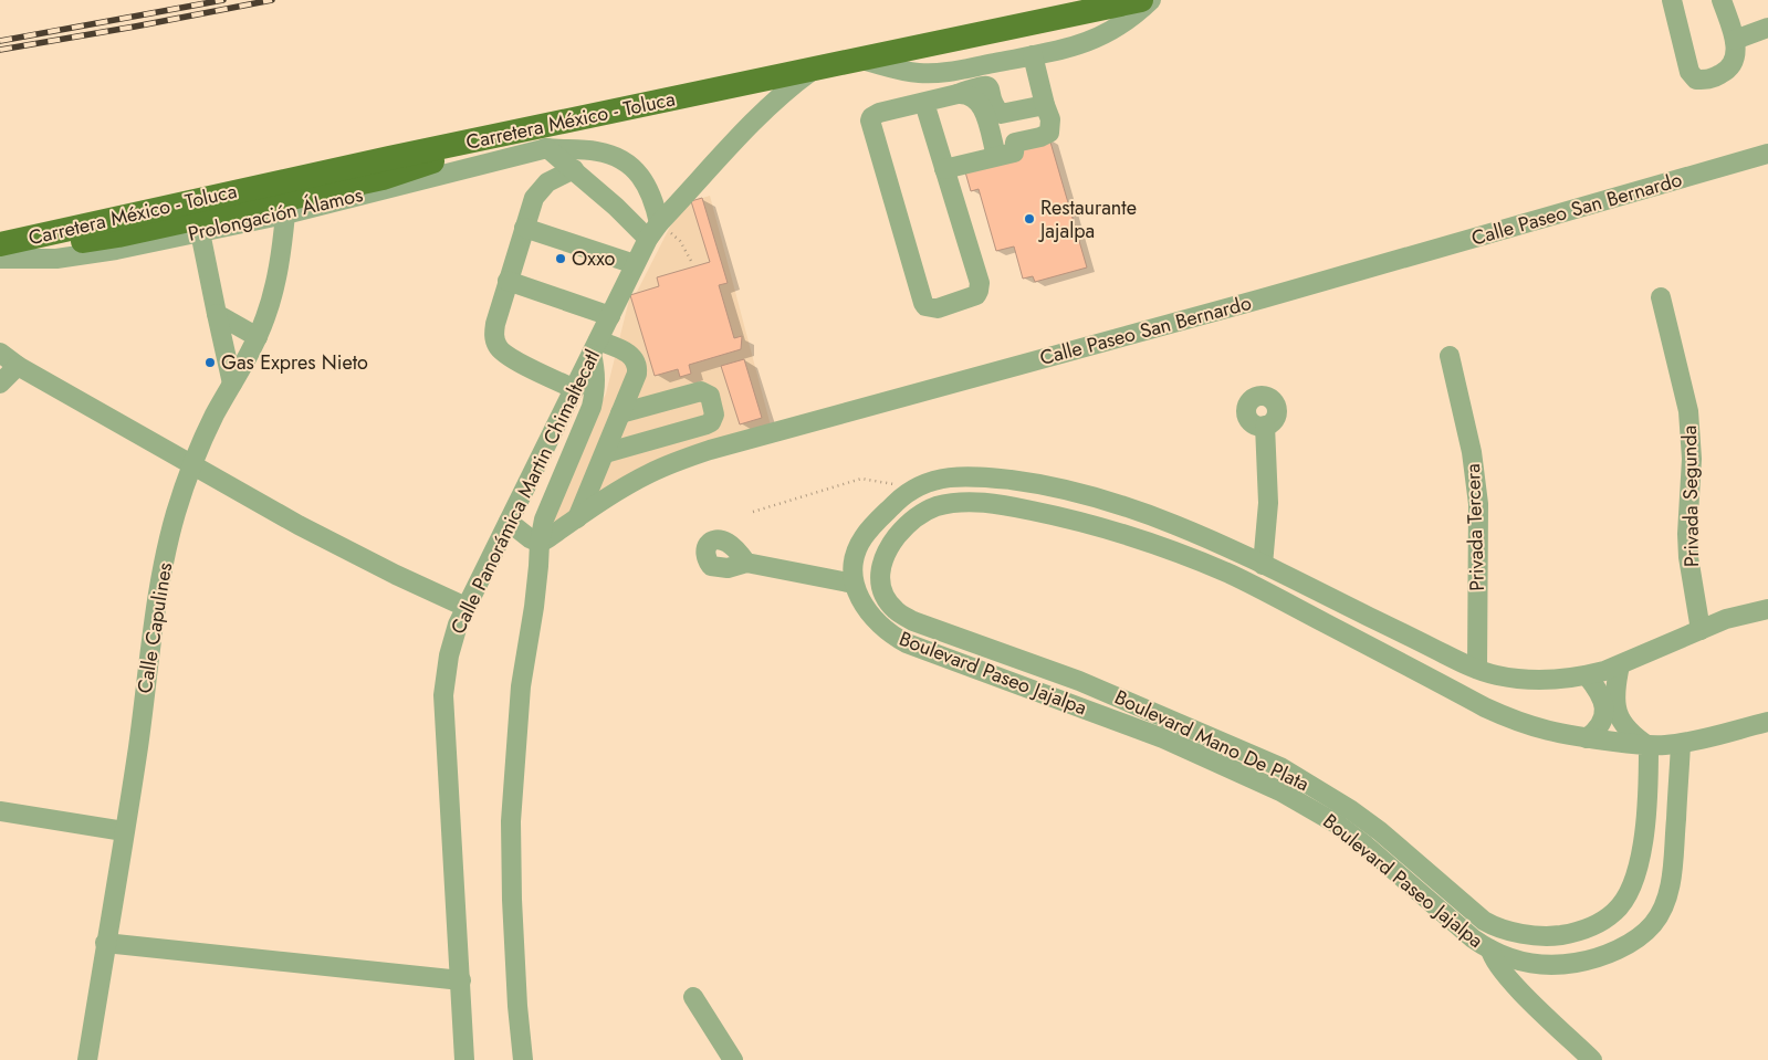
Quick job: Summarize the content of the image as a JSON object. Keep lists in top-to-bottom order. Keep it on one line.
{"streets":{"main road":["Carretera México - Toluca"],"street":["Calle Paseo San Bernardo","Prolongación Álamos","Calle Panorámica Martin Chimaltecatl","Privada Segunda","Privada Tercera","Calle Capulines","Boulevard Paseo Jajalpa","Boulevard Mano De Plata"]},"crossings":[["Carretera México - Toluca","Prolongación Álamos"],["Carretera México - Toluca","Calle Panorámica Martin Chimaltecatl"],["Prolongación Álamos","Calle Panorámica Martin Chimaltecatl"],["Prolongación Álamos","Calle Capulines"],["Privada Segunda","Boulevard Paseo Jajalpa"],["Privada Tercera","Boulevard Paseo Jajalpa"],["Boulevard Paseo Jajalpa","Boulevard Mano De Plata"]],"places":["Restaurante Jajalpa","Oxxo","Gas Expres Nieto"]}
